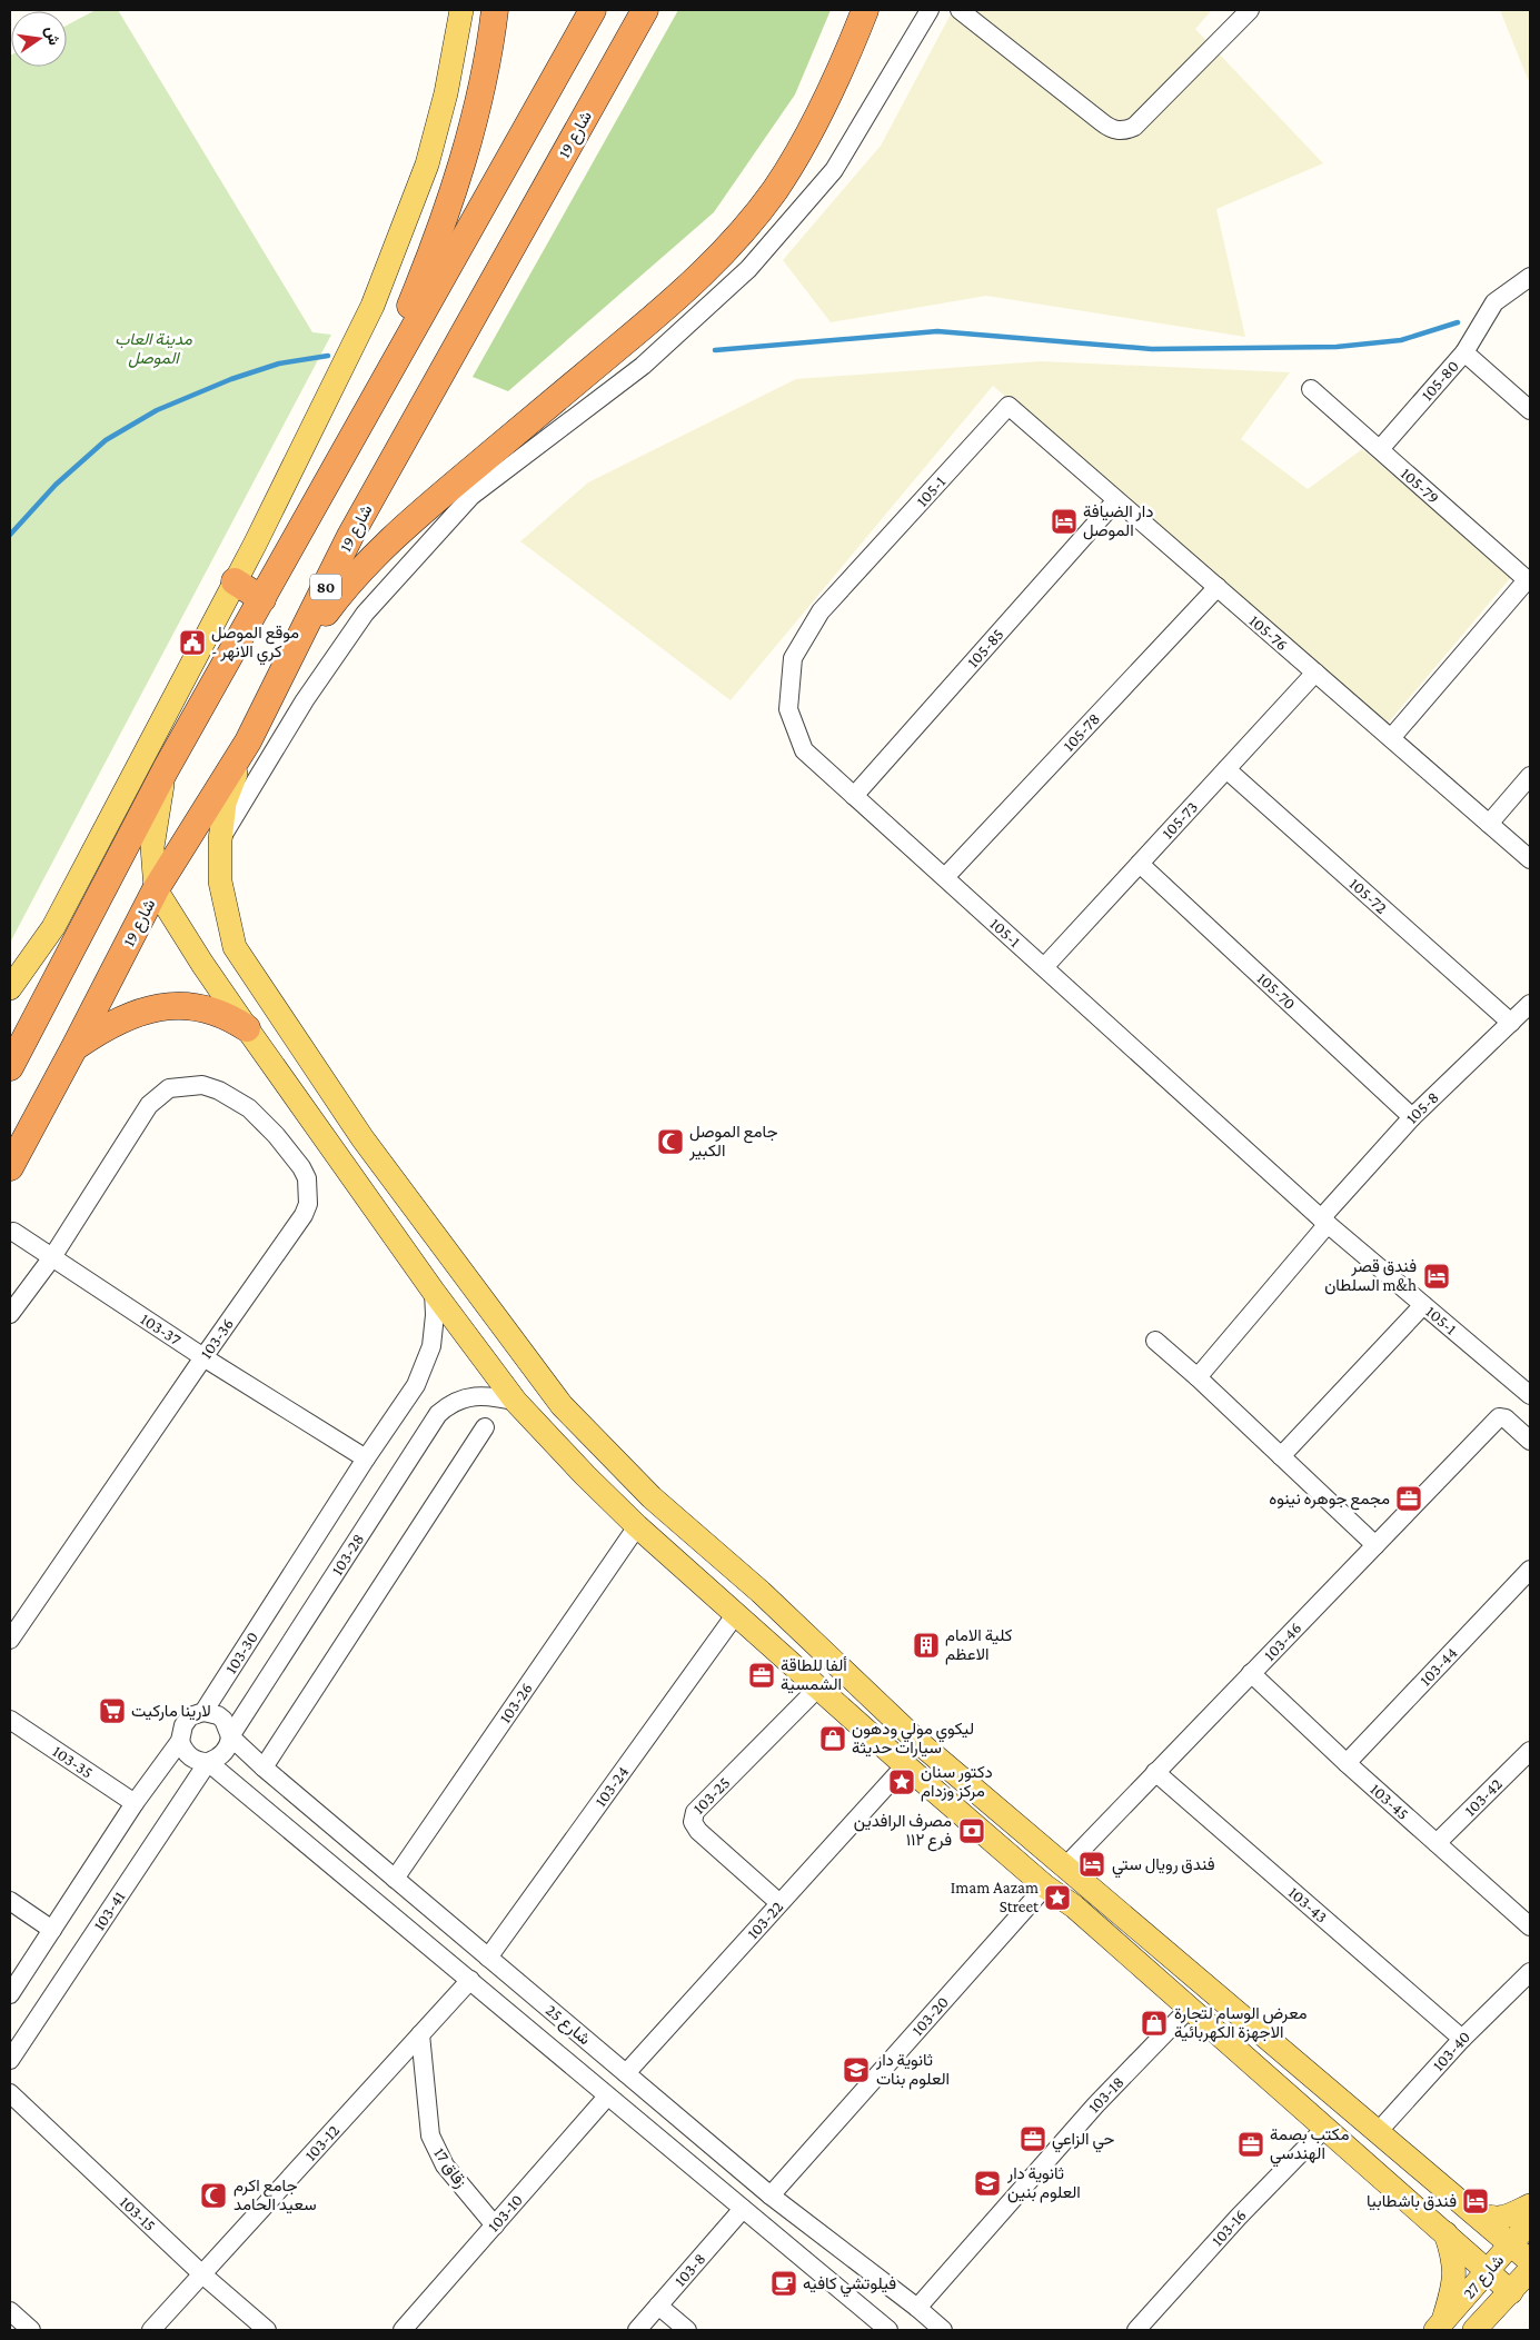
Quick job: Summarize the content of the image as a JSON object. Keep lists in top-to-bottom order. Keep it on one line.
{"streets":{"highway":["شارع 19","80"],"main road":["شارع 27"],"street":["105-80","105-79","105-1","105-76","105-85","105-78","105-73","105-72","105-70","105-8","103-37","103-36","103-28","103-46","103-30","103-44","103-26","103-35","103-24","103-25","103-42","103-45","103-43","103-41","103-22","103-20","شارع 25","103-40","103-18","103-12","زقاق 17","103-15","103-10","103-16","103-8"]},"crossings":[["105-80","105-79"],["105-1","105-76"],["105-1","105-85"],["105-1","105-78"],["105-1","105-73"],["105-1","105-8"],["105-76","105-85"],["105-76","105-78"],["105-76","105-73"],["105-73","105-72"],["105-73","105-70"],["105-72","105-8"],["105-70","105-8"],["103-37","103-36"],["103-37","103-30"],["103-28","103-30"],["103-28","103-41"],["103-28","شارع 25"],["103-46","103-45"],["103-46","103-43"],["103-30","103-35"],["103-30","103-41"],["103-30","شارع 25"],["103-44","103-45"],["103-26","شارع 25"],["103-24","شارع 25"],["103-25","103-22"],["103-42","103-45"],["103-43","103-40"],["103-41","شارع 25"],["103-22","شارع 25"],["103-20","شارع 25"],["شارع 25","103-18"],["شارع 25","103-12"],["شارع 25","103-10"],["شارع 25","103-8"],["103-12","زقاق 17"],["103-12","103-15"],["زقاق 17","103-10"]],"parks":["مدينة العاب الموصل"],"places":{"hotel":["دار الضيافة الموصل","فندق قصر السلطان m&h","فندق رويال ستي","فندق باشطابيا"],"public building":["موقع الموصل - كري الانهر"],"mosque":["جامع الموصل الكبير","جامع اكرم سعيد الحامد"],"office":["مجمع جوهره نينوه","ألفا للطاقة الشمسية","حي الزاعي","مكتب بصمة الهندسي"],"building":["كلية الامام الاعظم"],"supermarket":["لارينا ماركيت"],"shop":["ليكوي مولي ودهون سيارات حديثة","معرض الوسام لتجارة الاجهزة الكهربائية"],"place":["دكتور سنان مركز وزدام","Imam Aazam Street"],"bank":["مصرف الرافدين فرع ١١٢"],"school or university":["ثانوية دار العلوم بنات","ثانوية دار العلوم بنين"],"cafe":["فيلوتشي كافيه"]},"north":"right"}
